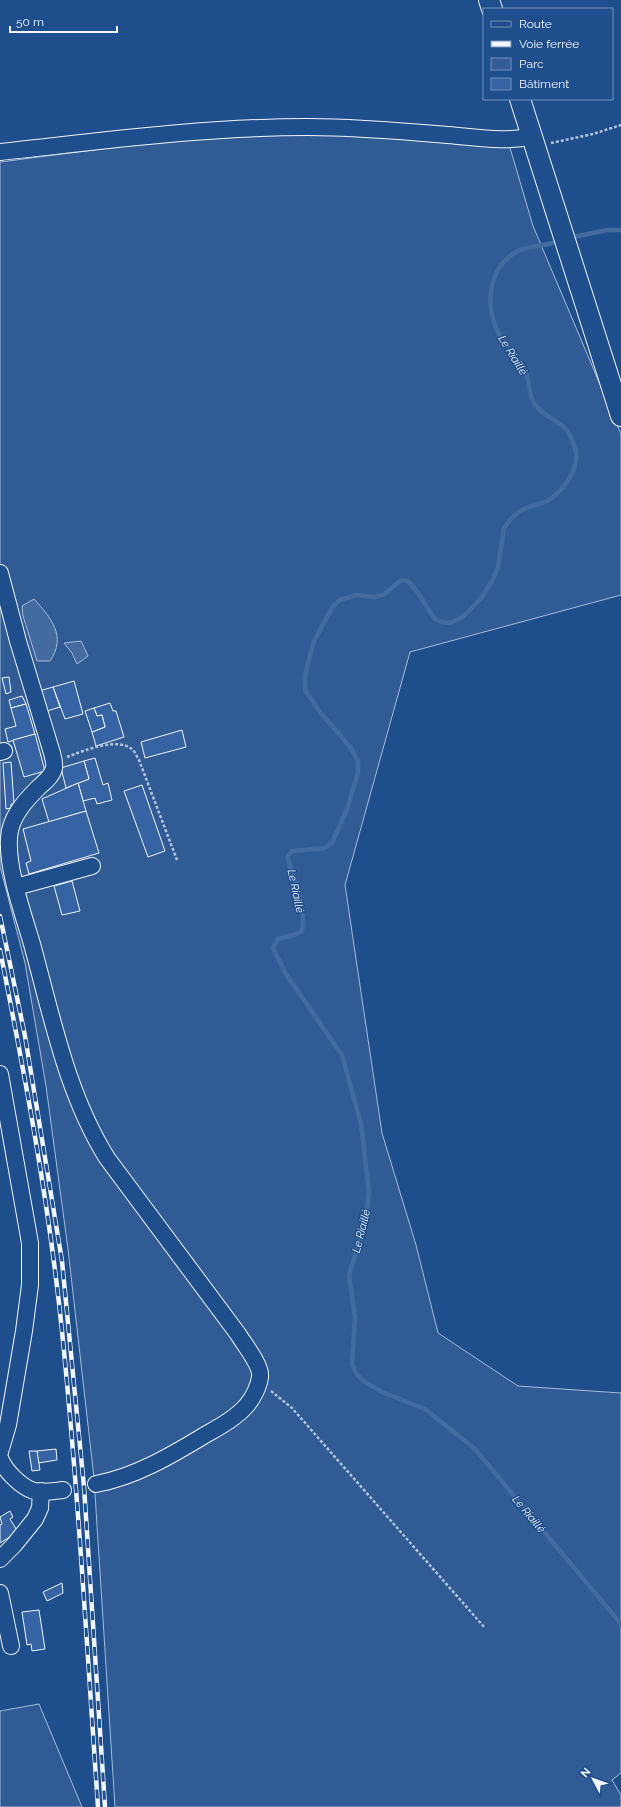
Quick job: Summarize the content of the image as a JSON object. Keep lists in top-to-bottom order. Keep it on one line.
{"water":["Le Riaillé"],"legend":["Route","Voie ferrée","Parc","Bâtiment"],"scale_bar":"50 m","north":"top left"}
